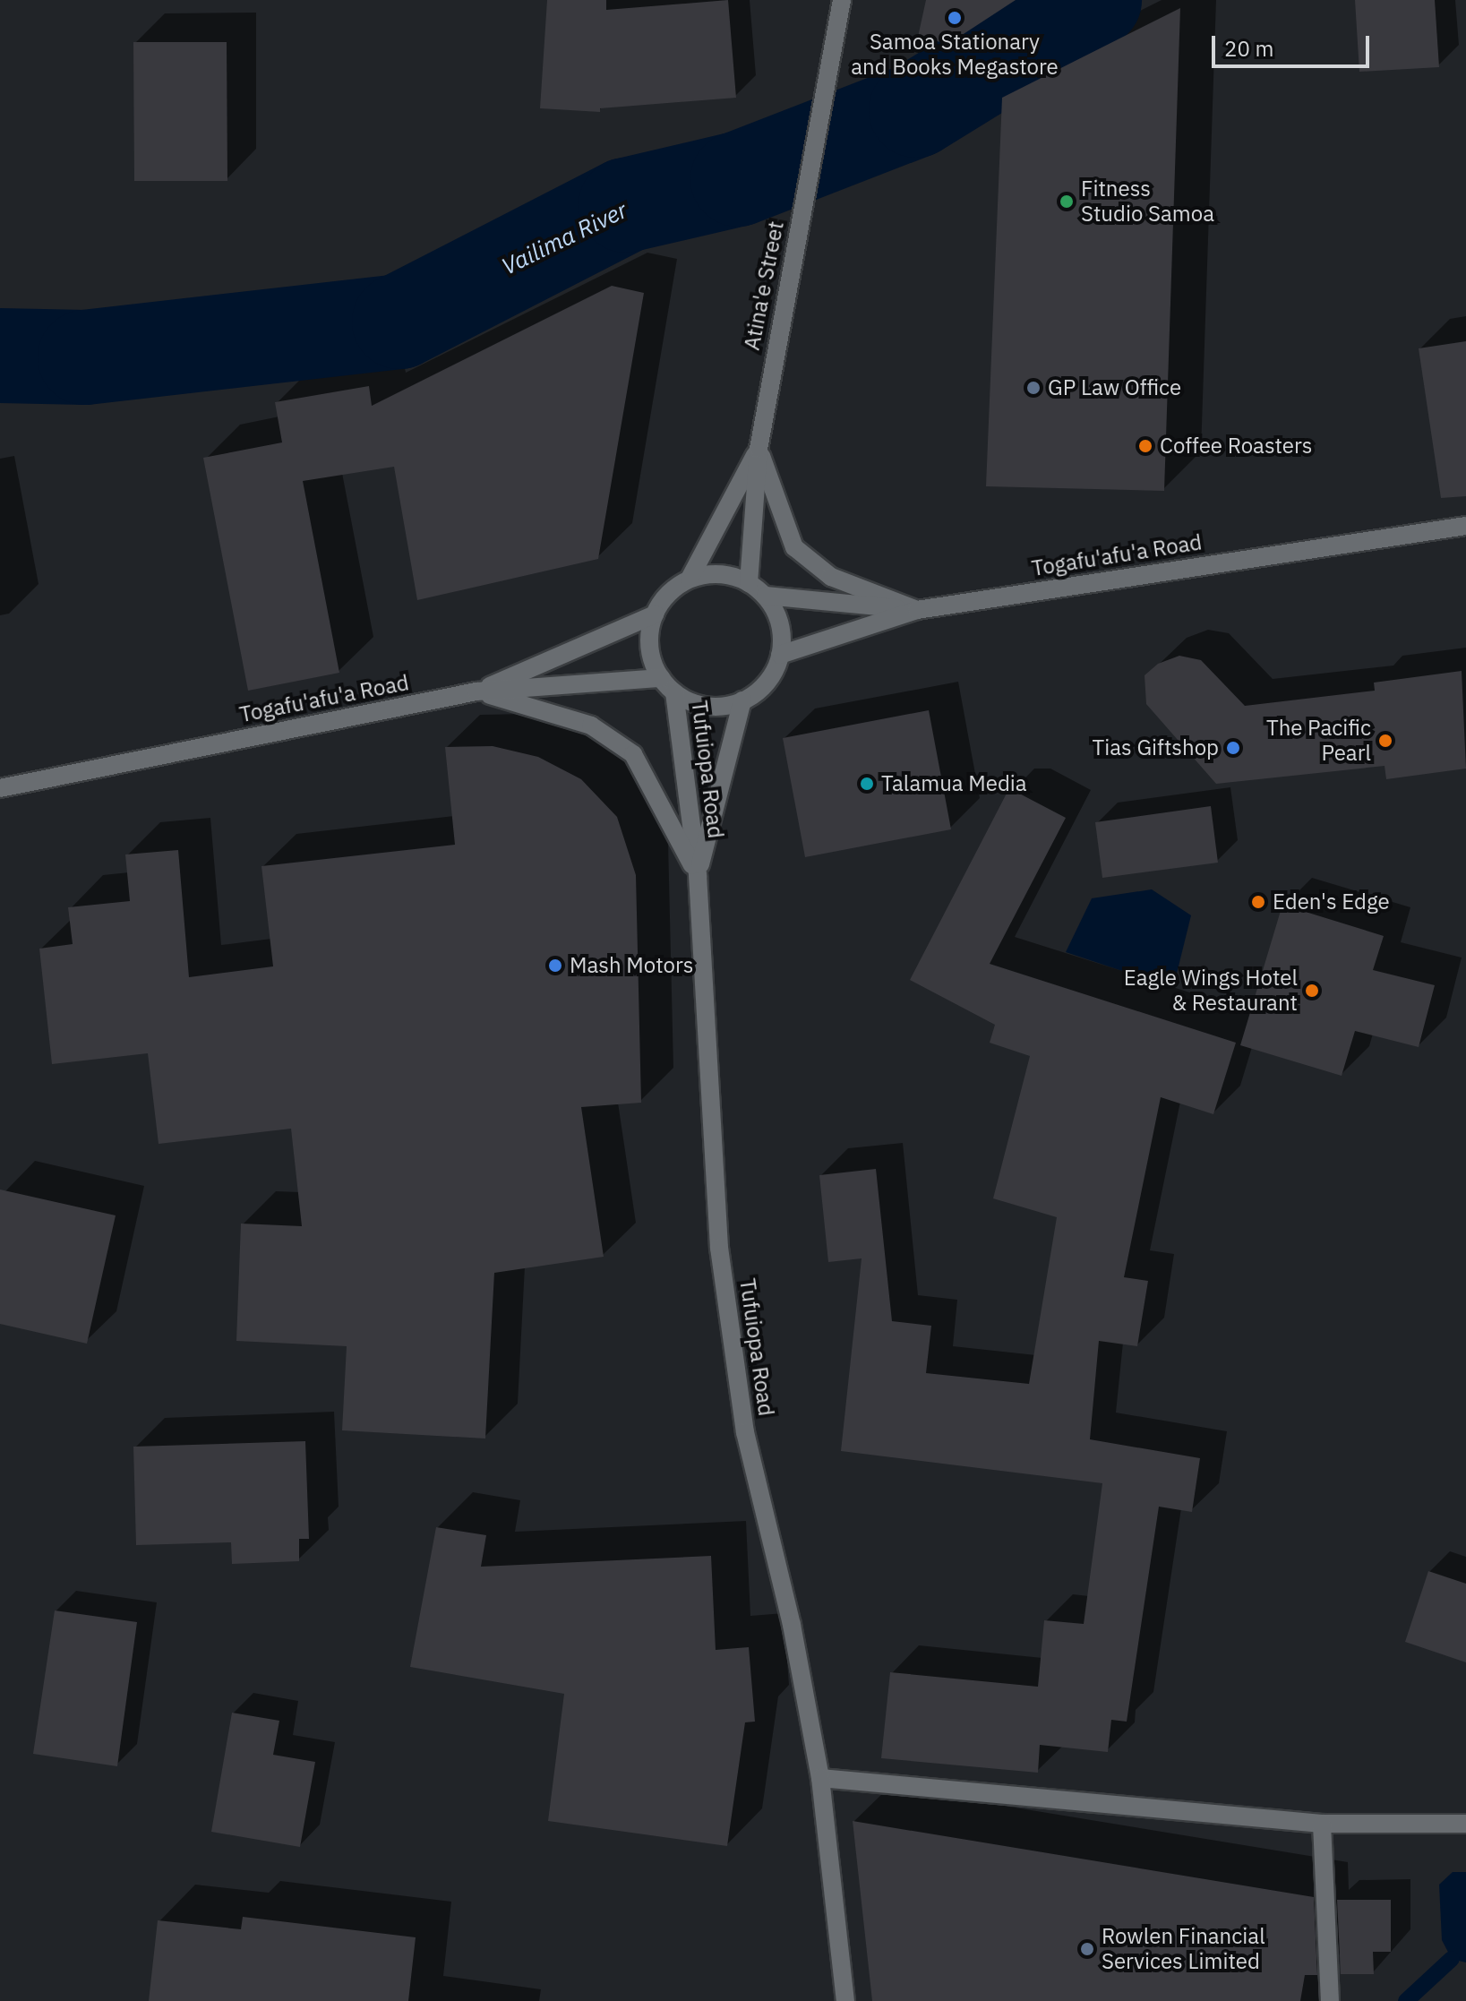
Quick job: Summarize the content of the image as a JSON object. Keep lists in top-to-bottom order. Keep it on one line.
{"streets":{"main road":["Atina'e Street","Togafu'afu'a Road","Tufuiopa Road"]},"crossings":[["Atina'e Street","Togafu'afu'a Road"],["Atina'e Street","Tufuiopa Road"],["Togafu'afu'a Road","Tufuiopa Road"]],"water":["Vailima River"],"places":["Samoa Stationary and Books Megastore","Fitness Studio Samoa","GP Law Office","Coffee Roasters","The Pacific Pearl","Tias Giftshop","Talamua Media","Eden's Edge","Mash Motors","Eagle Wings Hotel & Restaurant","Rowlen Financial Services Limited"],"scale_bar":"20 m"}
